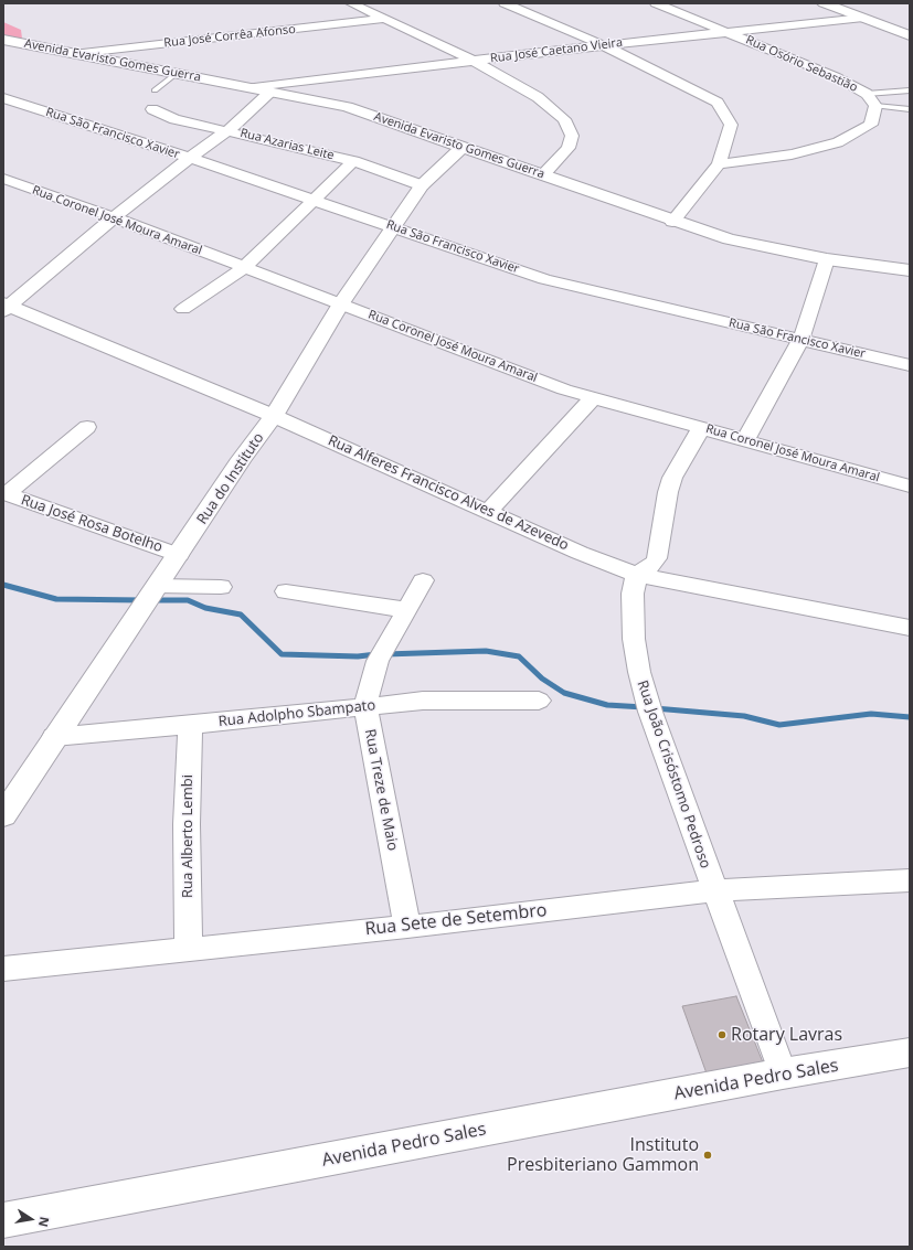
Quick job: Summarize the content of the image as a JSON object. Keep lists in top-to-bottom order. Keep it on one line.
{"streets":{"main road":["Avenida Evaristo Gomes Guerra","Rua do Instituto","Avenida Pedro Sales"],"street":["Rua José Corrêa Afonso","Rua José Caetano Vieira","Rua Osório Sebastião","Rua São Francisco Xavier","Rua Azarias Leite","Rua Coronel José Moura Amaral","Rua Alferes Francisco Alves de Azevedo","Rua José Rosa Botelho","Rua Adolpho Sbampato","Rua João Crisóstomo Pedroso","Rua Treze de Maio","Rua Alberto Lembi","Rua Sete de Setembro"]},"crossings":[["Rua José Corrêa Afonso","Avenida Evaristo Gomes Guerra"],["Rua José Caetano Vieira","Avenida Evaristo Gomes Guerra"],["Rua José Caetano Vieira","Rua Osório Sebastião"],["Avenida Evaristo Gomes Guerra","Rua do Instituto"],["Rua São Francisco Xavier","Rua do Instituto"],["Rua Azarias Leite","Rua do Instituto"],["Rua Coronel José Moura Amaral","Rua do Instituto"],["Rua do Instituto","Rua Alferes Francisco Alves de Azevedo"],["Rua do Instituto","Rua José Rosa Botelho"],["Rua do Instituto","Rua Adolpho Sbampato"],["Rua Alferes Francisco Alves de Azevedo","Rua João Crisóstomo Pedroso"],["Rua Adolpho Sbampato","Rua Treze de Maio"],["Rua Adolpho Sbampato","Rua Alberto Lembi"],["Rua João Crisóstomo Pedroso","Rua Sete de Setembro"],["Rua João Crisóstomo Pedroso","Avenida Pedro Sales"],["Rua Treze de Maio","Rua Sete de Setembro"],["Rua Alberto Lembi","Rua Sete de Setembro"]],"places":["Rotary Lavras","Instituto Presbiteriano Gammon"],"north":"right"}
